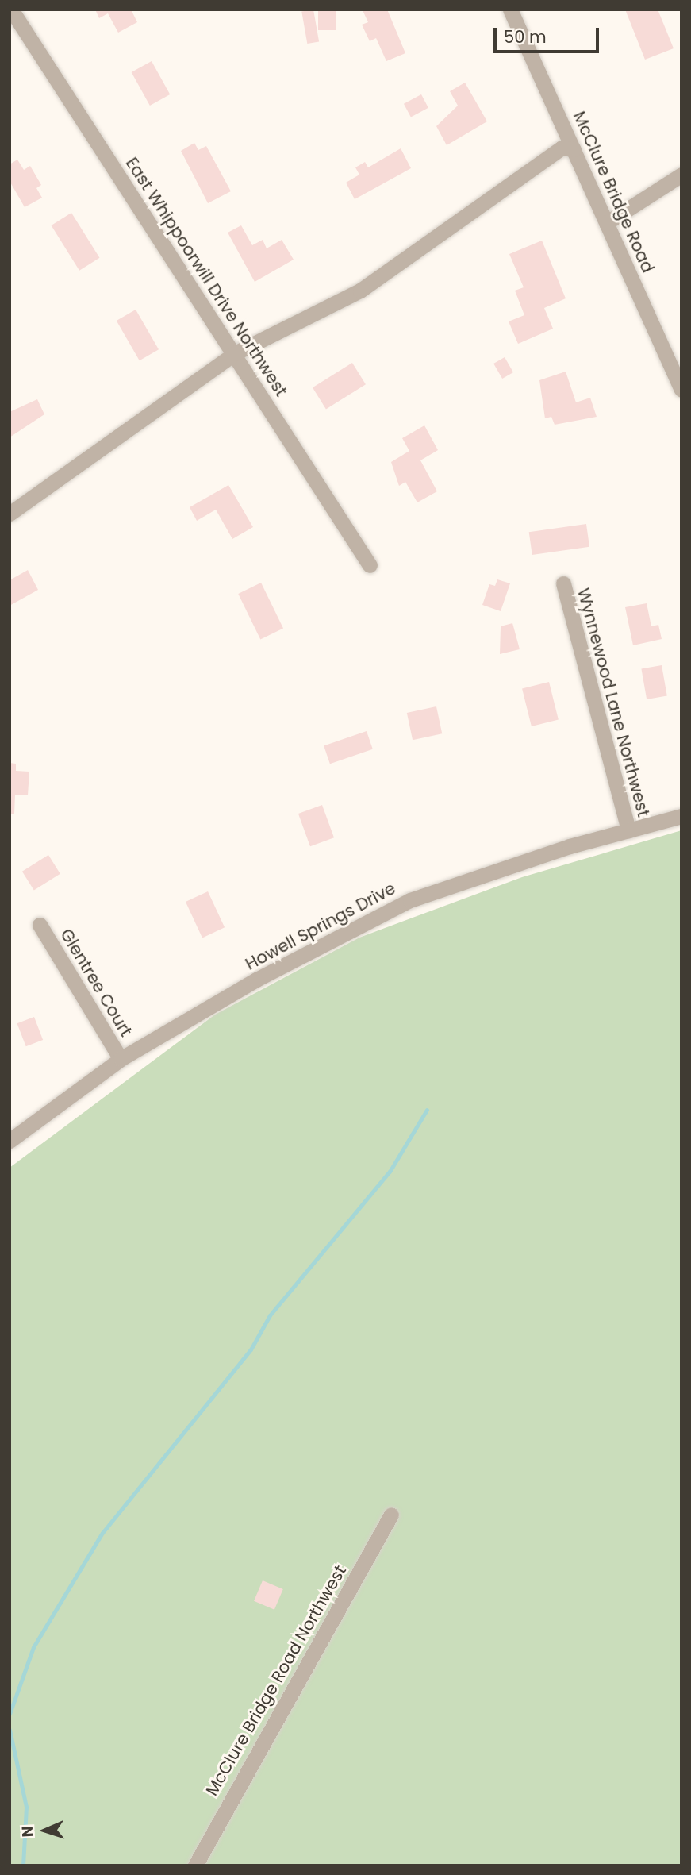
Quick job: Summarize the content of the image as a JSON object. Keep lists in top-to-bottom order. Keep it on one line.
{"streets":{"street":["McClure Bridge Road","East Whippoorwill Drive Northwest","Wynnewood Lane Northwest","Howell Springs Drive","Glentree Court","McClure Bridge Road Northwest"]},"crossings":[["Wynnewood Lane Northwest","Howell Springs Drive"],["Howell Springs Drive","Glentree Court"]],"scale_bar":"50 m","north":"left"}
